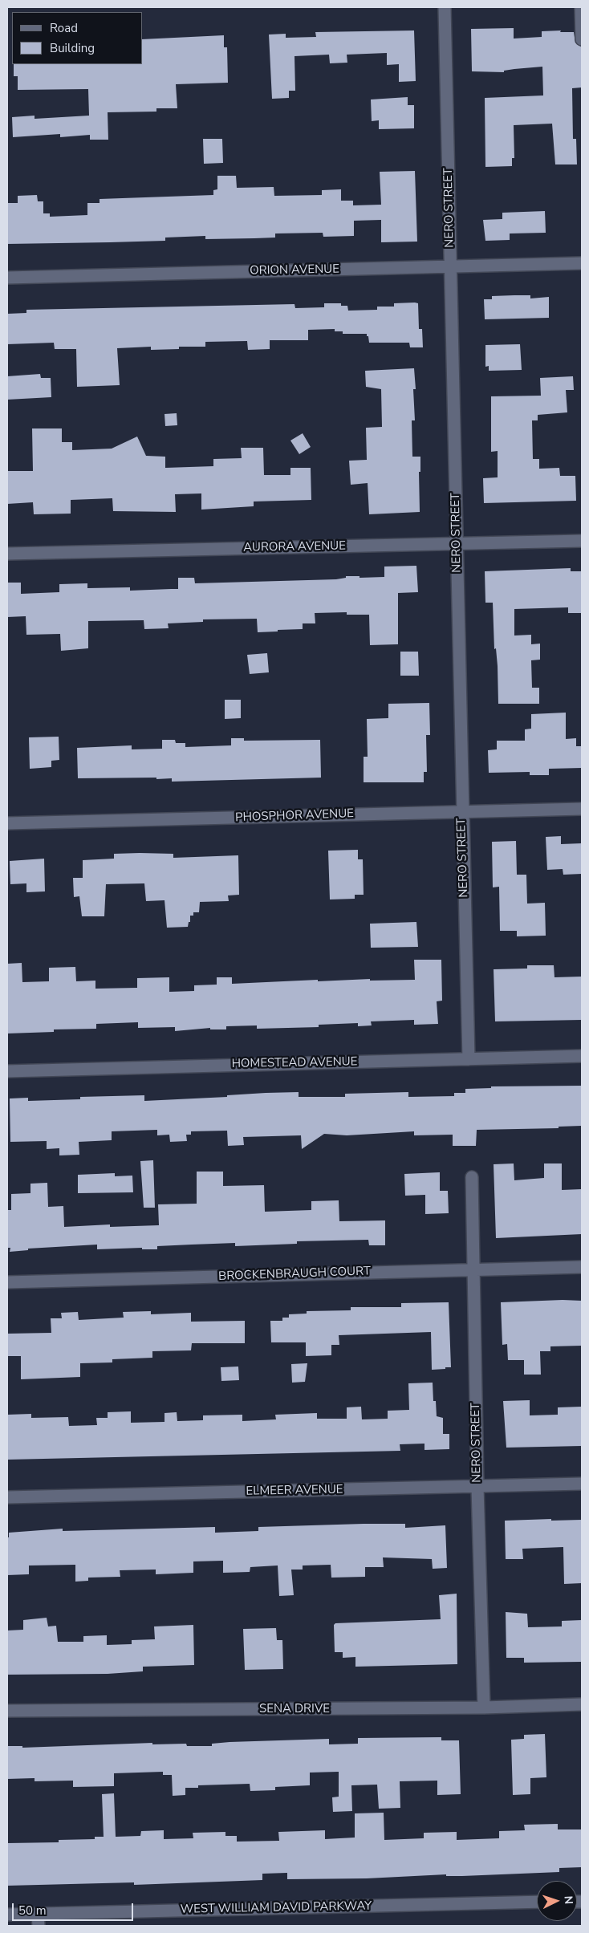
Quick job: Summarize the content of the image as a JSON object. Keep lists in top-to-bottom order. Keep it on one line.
{"streets":{"street":["NERO STREET","ORION AVENUE","AURORA AVENUE","PHOSPHOR AVENUE","HOMESTEAD AVENUE","BROCKENBRAUGH COURT","ELMEER AVENUE","SENA DRIVE","WEST WILLIAM DAVID PARKWAY"]},"crossings":[["NERO STREET","ORION AVENUE"],["NERO STREET","AURORA AVENUE"],["NERO STREET","PHOSPHOR AVENUE"],["NERO STREET","HOMESTEAD AVENUE"],["NERO STREET","BROCKENBRAUGH COURT"],["NERO STREET","ELMEER AVENUE"],["NERO STREET","SENA DRIVE"]],"legend":["Road","Building"],"scale_bar":"50 m","north":"right"}
